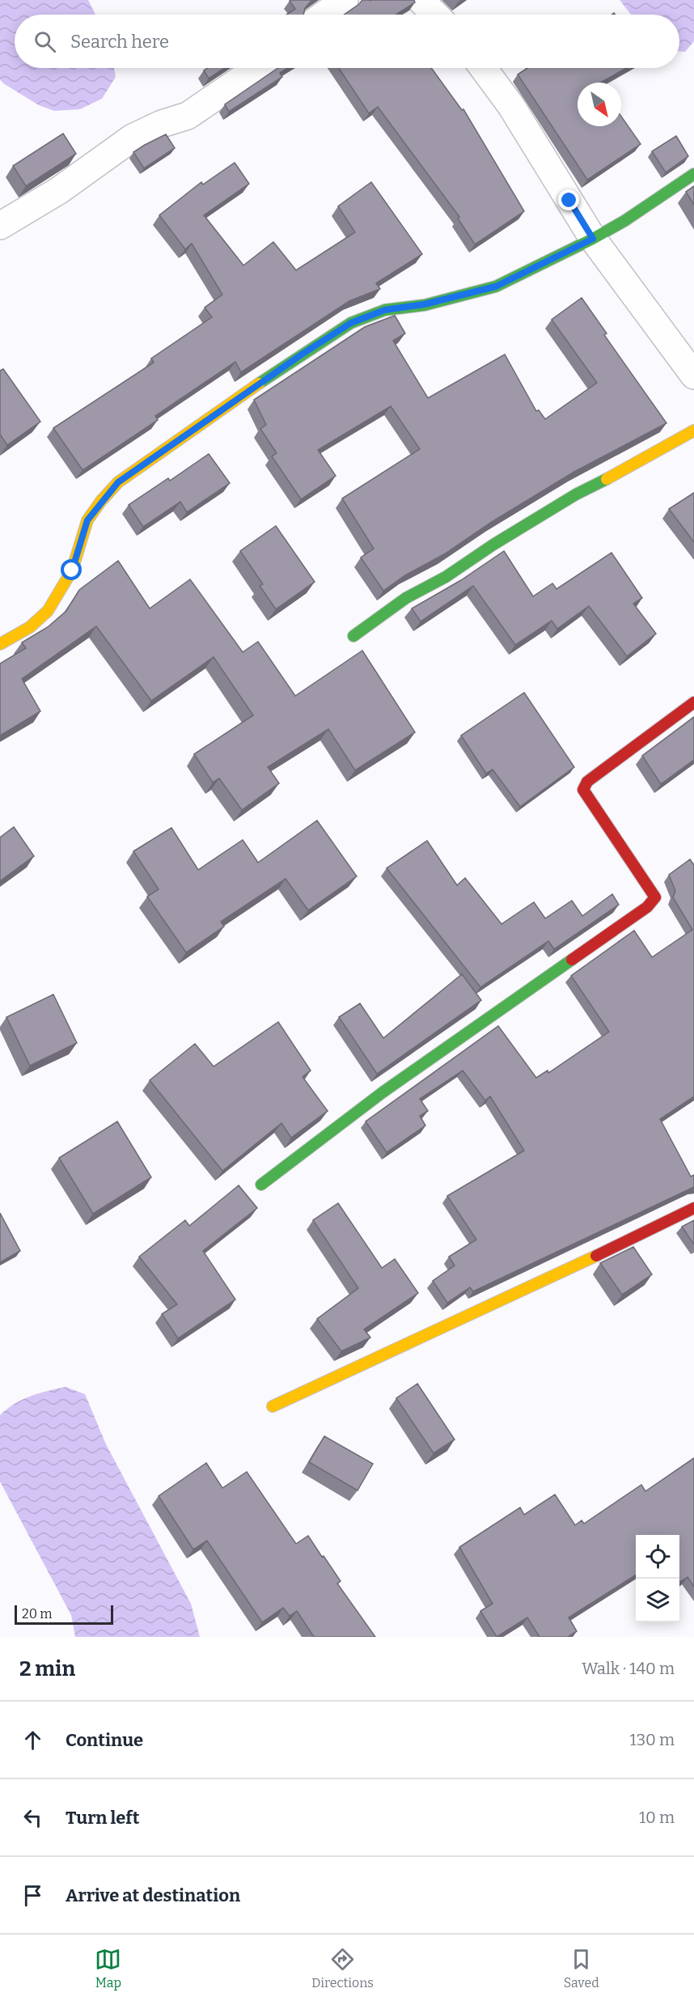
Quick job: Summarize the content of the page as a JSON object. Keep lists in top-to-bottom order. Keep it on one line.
{"scale_bar":"20 m","north":"bottom right","page":{"search":"Search here","scale":"20 m","heading":["2 min","Walk · 140 m"],"list":[["Continue","130 m"],["Turn left","10 m"],"Arrive at destination"],"nav":["Map","Directions","Saved"]}}
